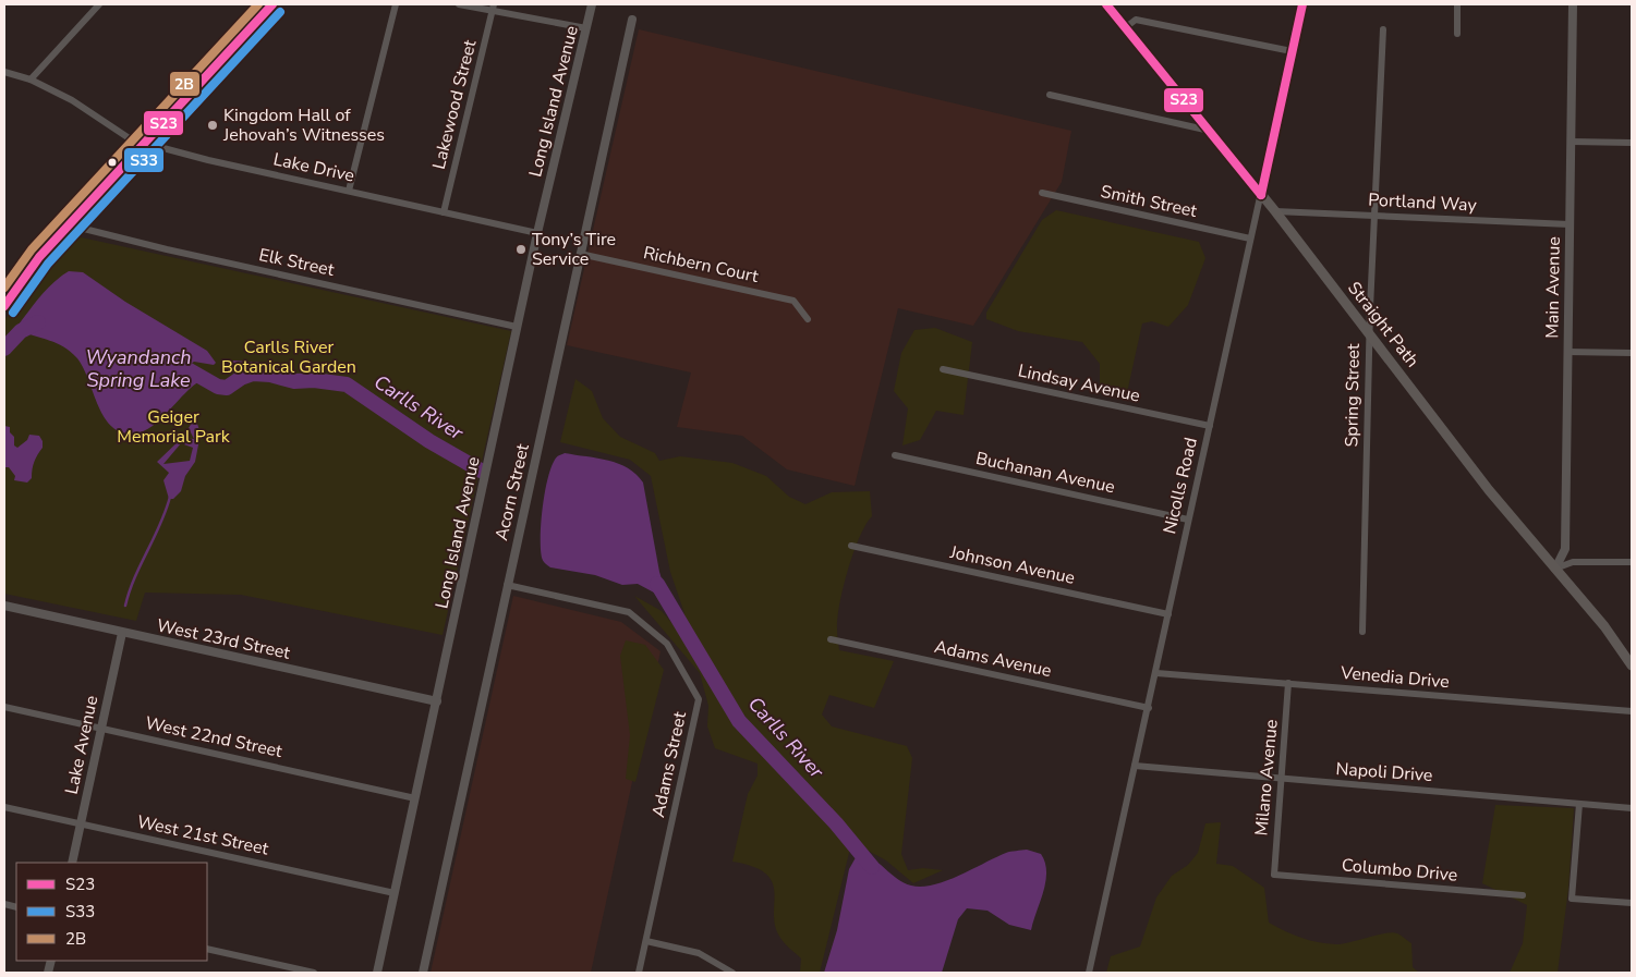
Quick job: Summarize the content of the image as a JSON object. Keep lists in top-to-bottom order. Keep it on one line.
{"streets":{"main road":["Straight Path"],"street":["Long Island Avenue","Lakewood Street","Lake Drive","Smith Street","Portland Way","Elk Street","Richbern Court","Main Avenue","Lindsay Avenue","Spring Street","Buchanan Avenue","Nicolls Road","Acorn Street","Johnson Avenue","West 23rd Street","Adams Avenue","Venedia Drive","West 22nd Street","Lake Avenue","Adams Street","Napoli Drive","Milano Avenue","West 21st Street","Columbo Drive"]},"crossings":[["Long Island Avenue","Lake Drive"],["Long Island Avenue","Elk Street"],["Long Island Avenue","West 23rd Street"],["Long Island Avenue","West 22nd Street"],["Long Island Avenue","West 21st Street"],["Lakewood Street","Lake Drive"],["Smith Street","Nicolls Road"],["Portland Way","Main Avenue"],["Portland Way","Straight Path"],["Portland Way","Spring Street"],["Richbern Court","Acorn Street"],["Main Avenue","Straight Path"],["Straight Path","Spring Street"],["Straight Path","Nicolls Road"],["Lindsay Avenue","Nicolls Road"],["Buchanan Avenue","Nicolls Road"],["Nicolls Road","Johnson Avenue"],["Nicolls Road","Adams Avenue"],["Nicolls Road","Venedia Drive"],["Nicolls Road","Napoli Drive"],["Acorn Street","Adams Street"],["West 23rd Street","Lake Avenue"],["Venedia Drive","Milano Avenue"],["West 22nd Street","Lake Avenue"],["Lake Avenue","West 21st Street"],["Napoli Drive","Milano Avenue"],["Milano Avenue","Columbo Drive"]],"water":["Wyandanch Spring Lake","Carlls River"],"parks":["Carlls River Botanical Garden","Geiger Memorial Park"],"places":["Kingdom Hall of Jehovah’s Witnesses","Tony’s Tire Service"],"lines":["transit line S23","transit line 2B","transit line S33"],"legend":["S23","S33","2B"]}
